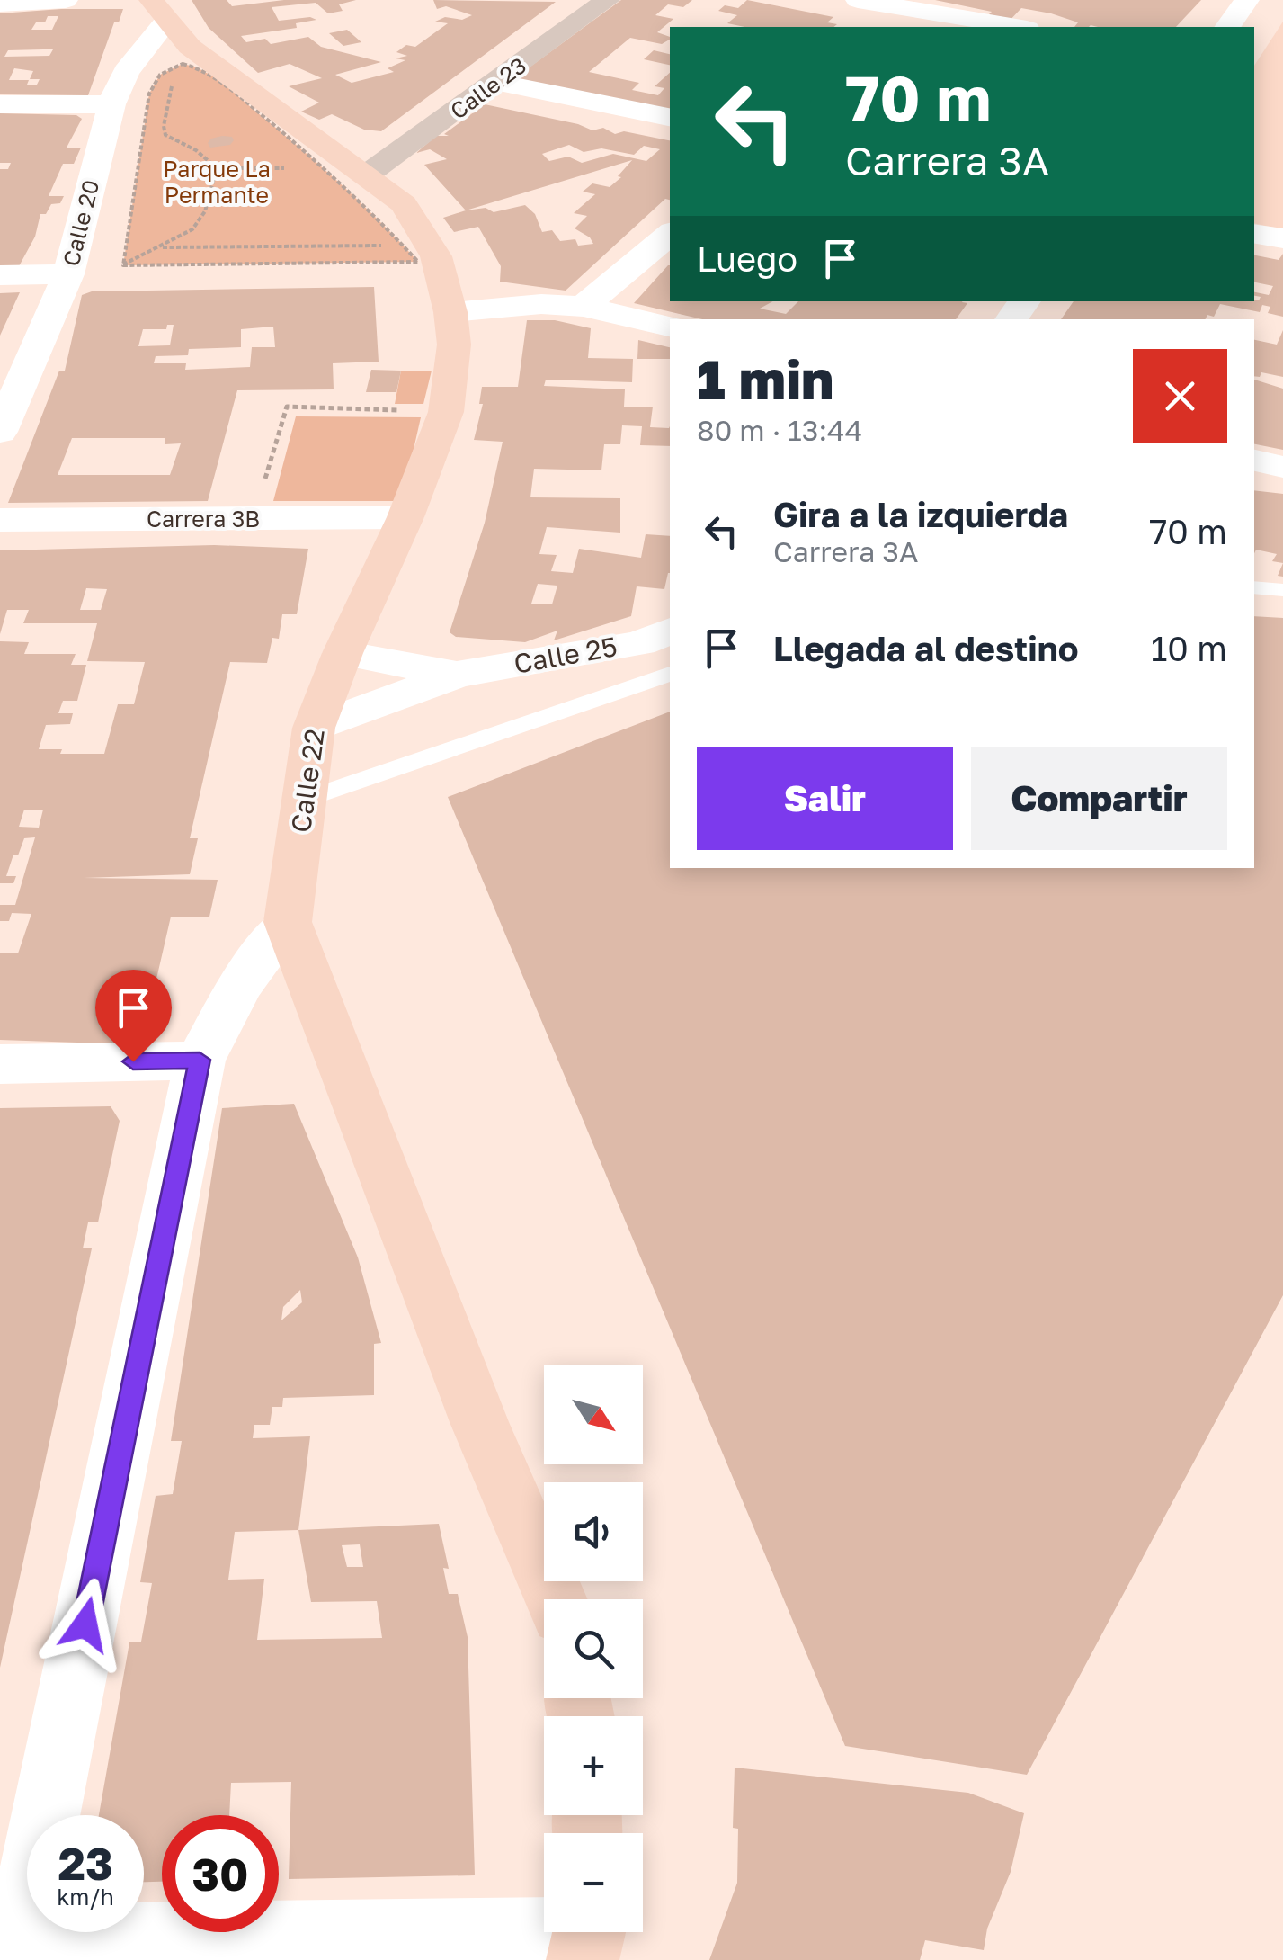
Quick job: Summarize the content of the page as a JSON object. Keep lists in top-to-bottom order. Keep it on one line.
{"streets":{"main road":["Calle 22"],"street":["Calle 23","Calle 20","Carrera 3B","Calle 25"]},"crossings":[["Calle 23","Calle 22"],["Calle 20","Calle 22"],["Carrera 3B","Calle 22"],["Calle 25","Calle 22"]],"parks":["Parque La Permante"],"north":"bottom right","page":{"turn":["70 m","Carrera 3A"],"then":"Luego","heading":["1 min","80 m · 13:44"],"list":[{"name":"Gira a la izquierda","note":"Carrera 3A","value":"70 m"},{"name":"Llegada al destino","value":"10 m"}],"buttons":["Salir","Compartir"],"map_buttons":["+","−"],"speed":"23 km/h","limit":"30"}}
